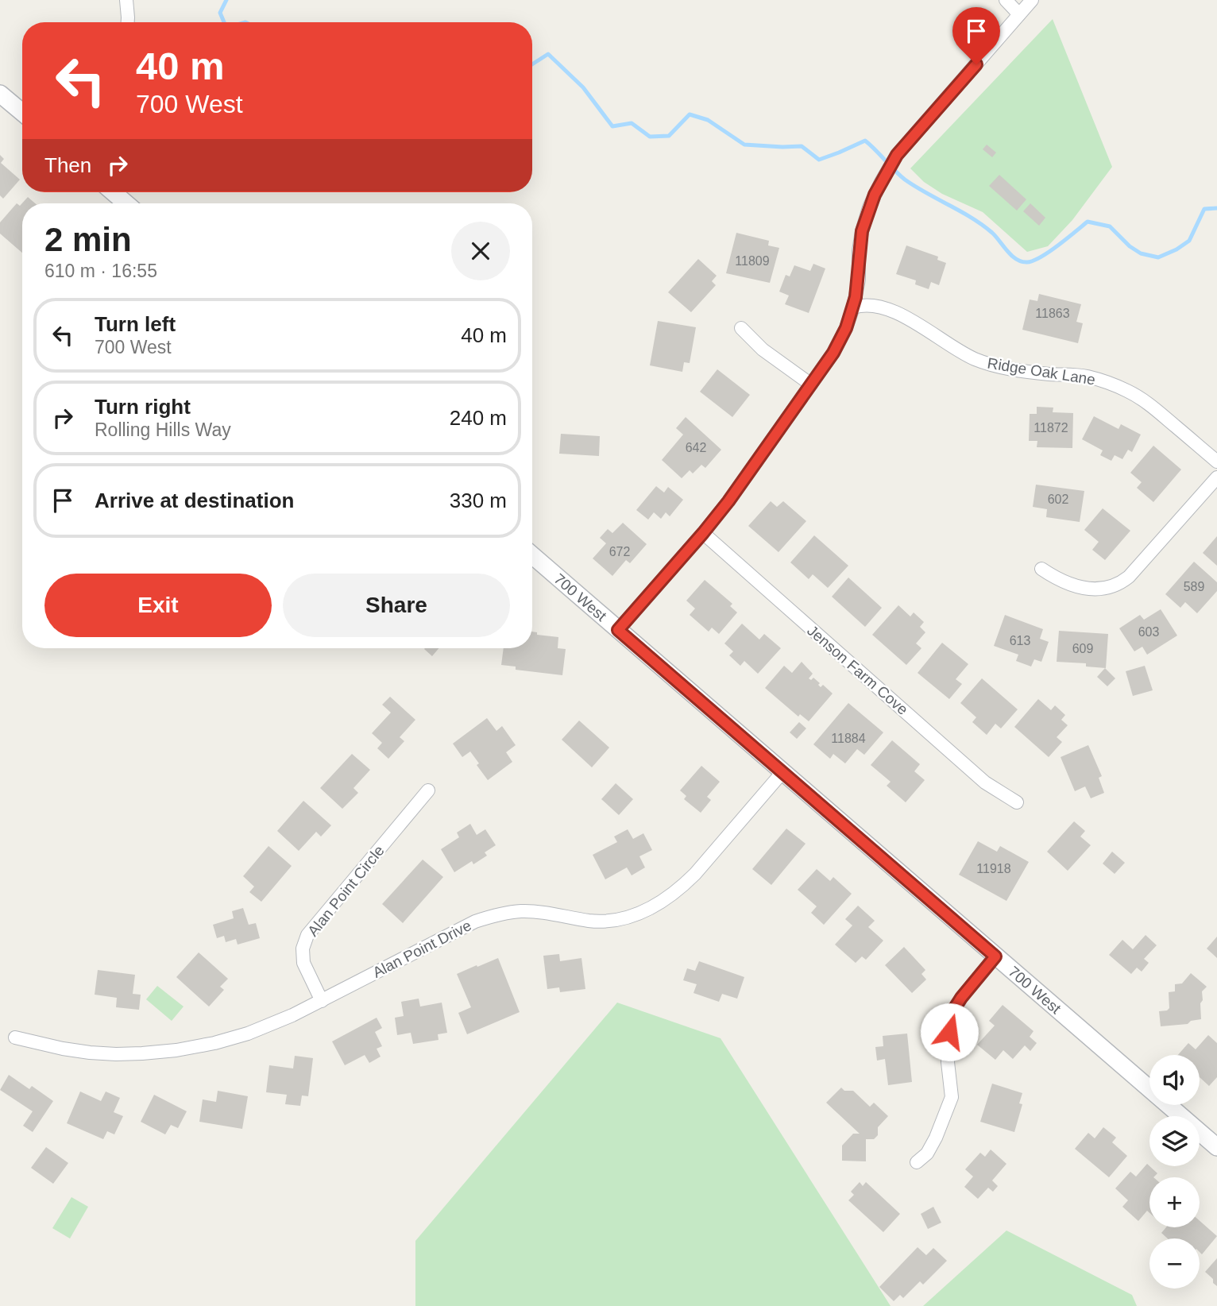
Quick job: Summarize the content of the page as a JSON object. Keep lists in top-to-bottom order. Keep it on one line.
{"streets":{"street":["Ridge Oak Lane","700 West","Jenson Farm Cove","Alan Point Circle","Alan Point Drive"]},"crossings":[["700 West","Alan Point Drive"],["Alan Point Circle","Alan Point Drive"]],"house_numbers":["11809","11863","11872","642","602","672","589","603","613","609","11884","11918"],"page":{"turn":["40 m","700 West"],"then":"Then","heading":["2 min","610 m · 16:55"],"list":[{"name":"Turn left","note":"700 West","value":"40 m"},{"name":"Turn right","note":"Rolling Hills Way","value":"240 m"},{"name":"Arrive at destination","value":"330 m"}],"buttons":["Exit","Share"],"map_buttons":["+","−"]}}
